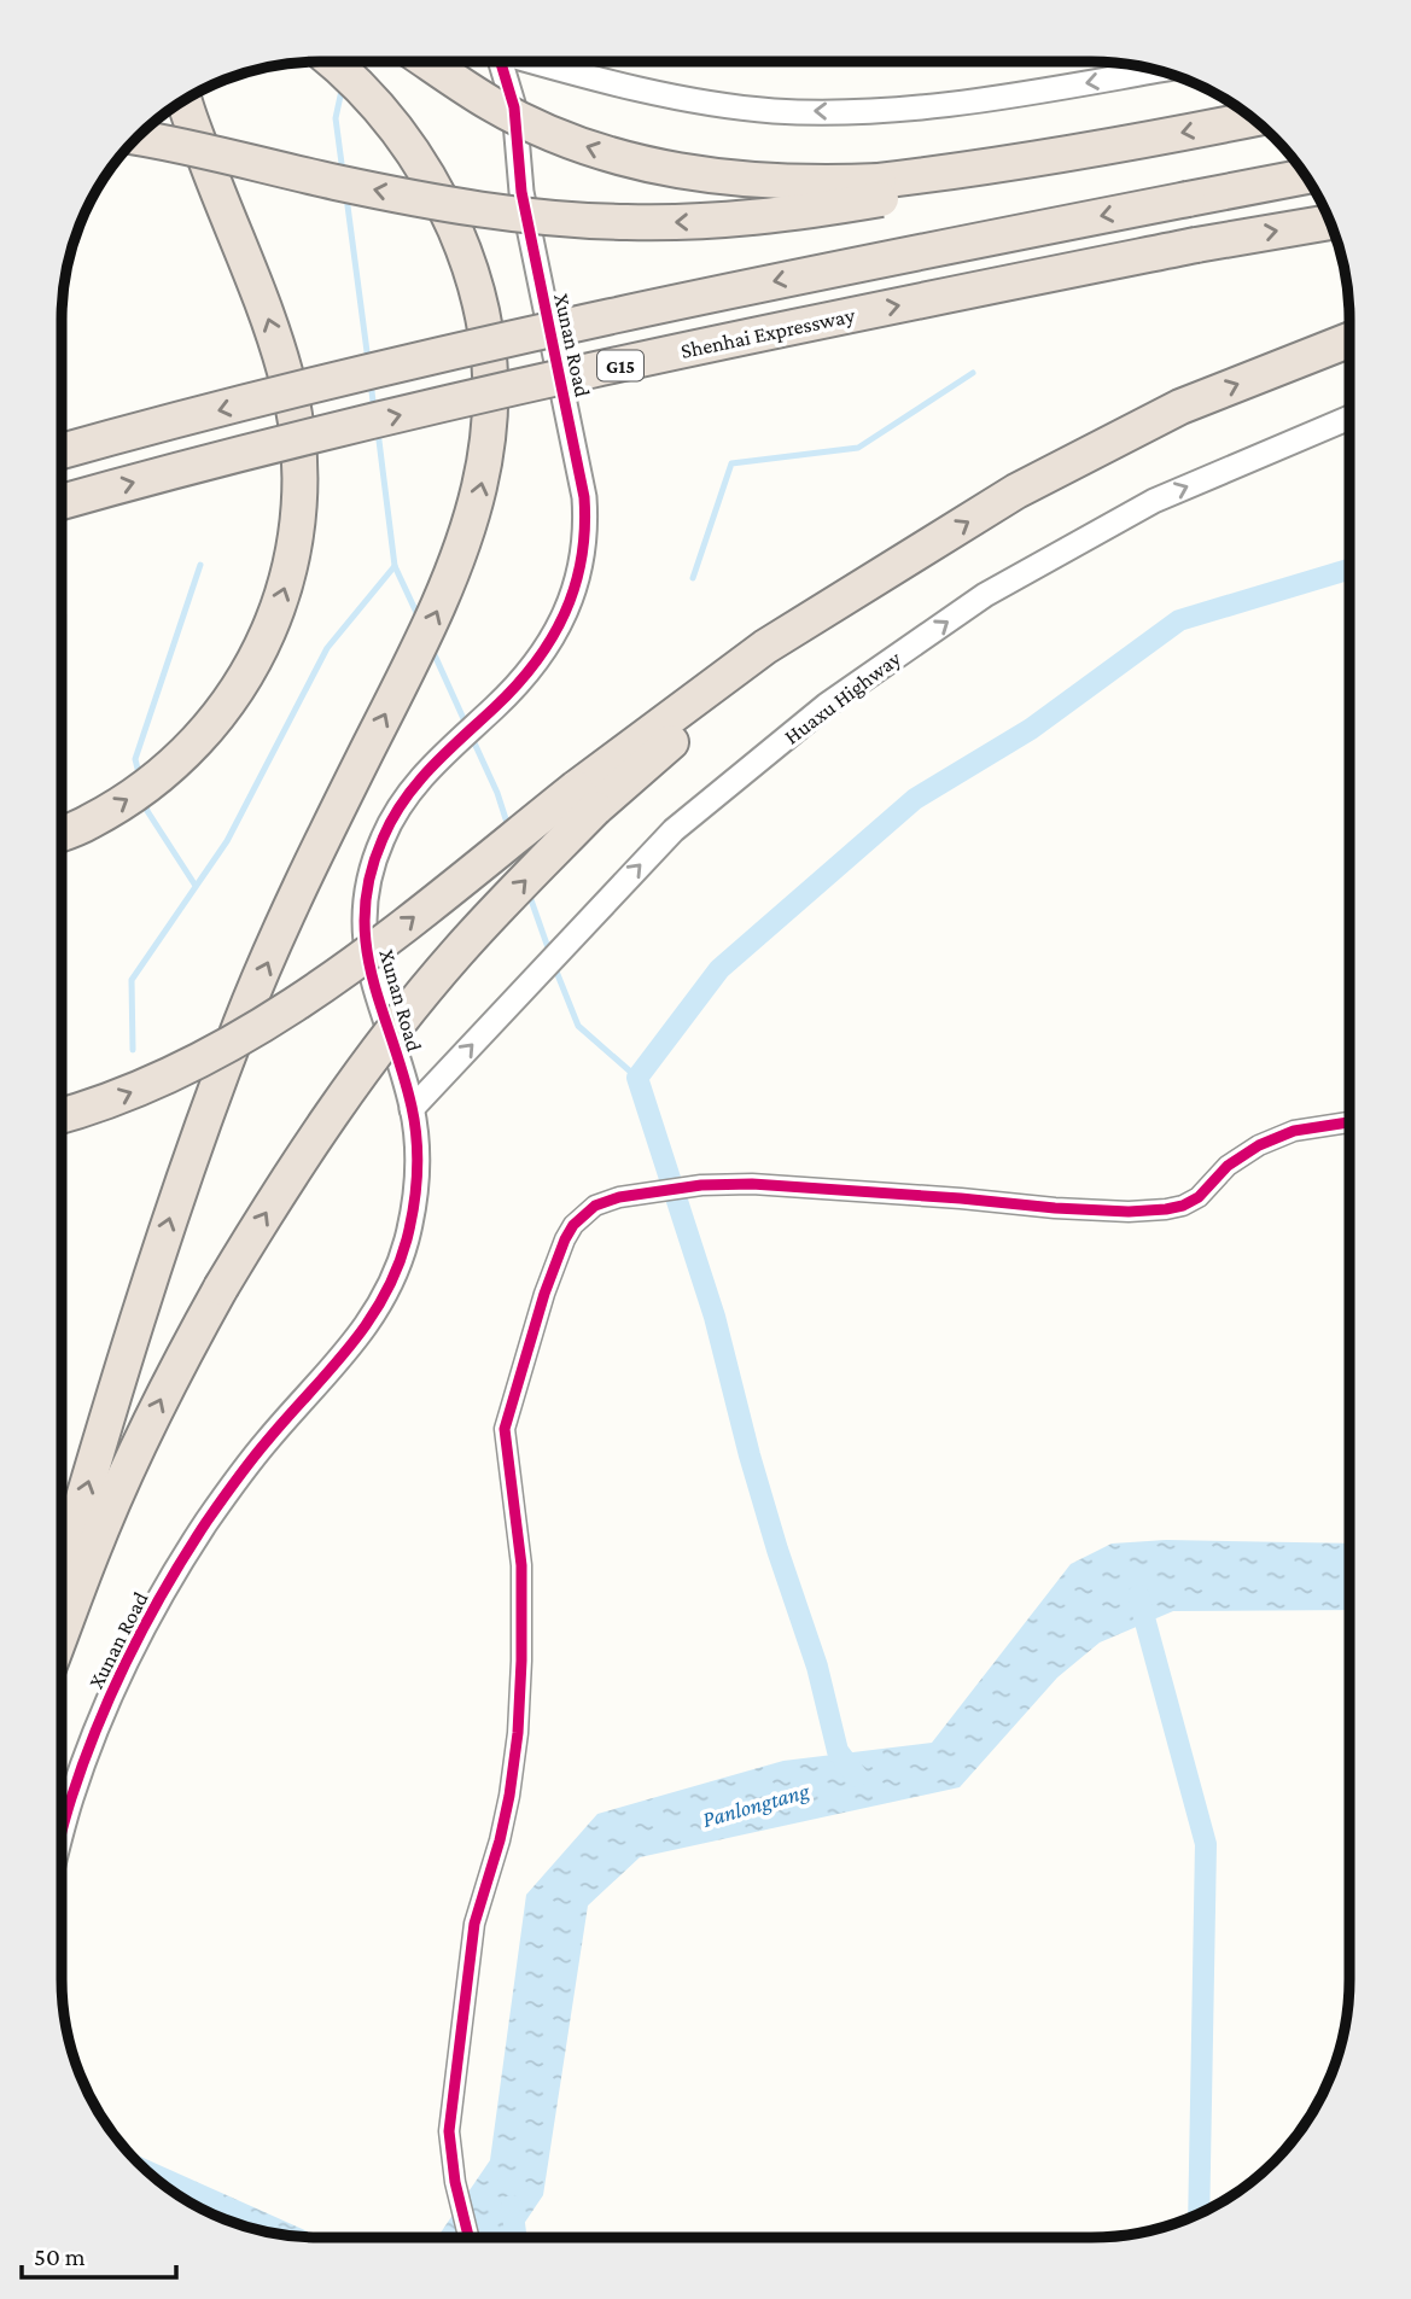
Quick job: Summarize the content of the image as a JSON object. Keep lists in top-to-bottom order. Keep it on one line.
{"streets":{"highway":["Shenhai Expressway","G15"],"street":["Xunan Road","Huaxu Highway"]},"crossings":[["Xunan Road","Huaxu Highway"]],"one_way":["Huaxu Highway"],"water":["Panlongtang"],"scale_bar":"50 m"}
